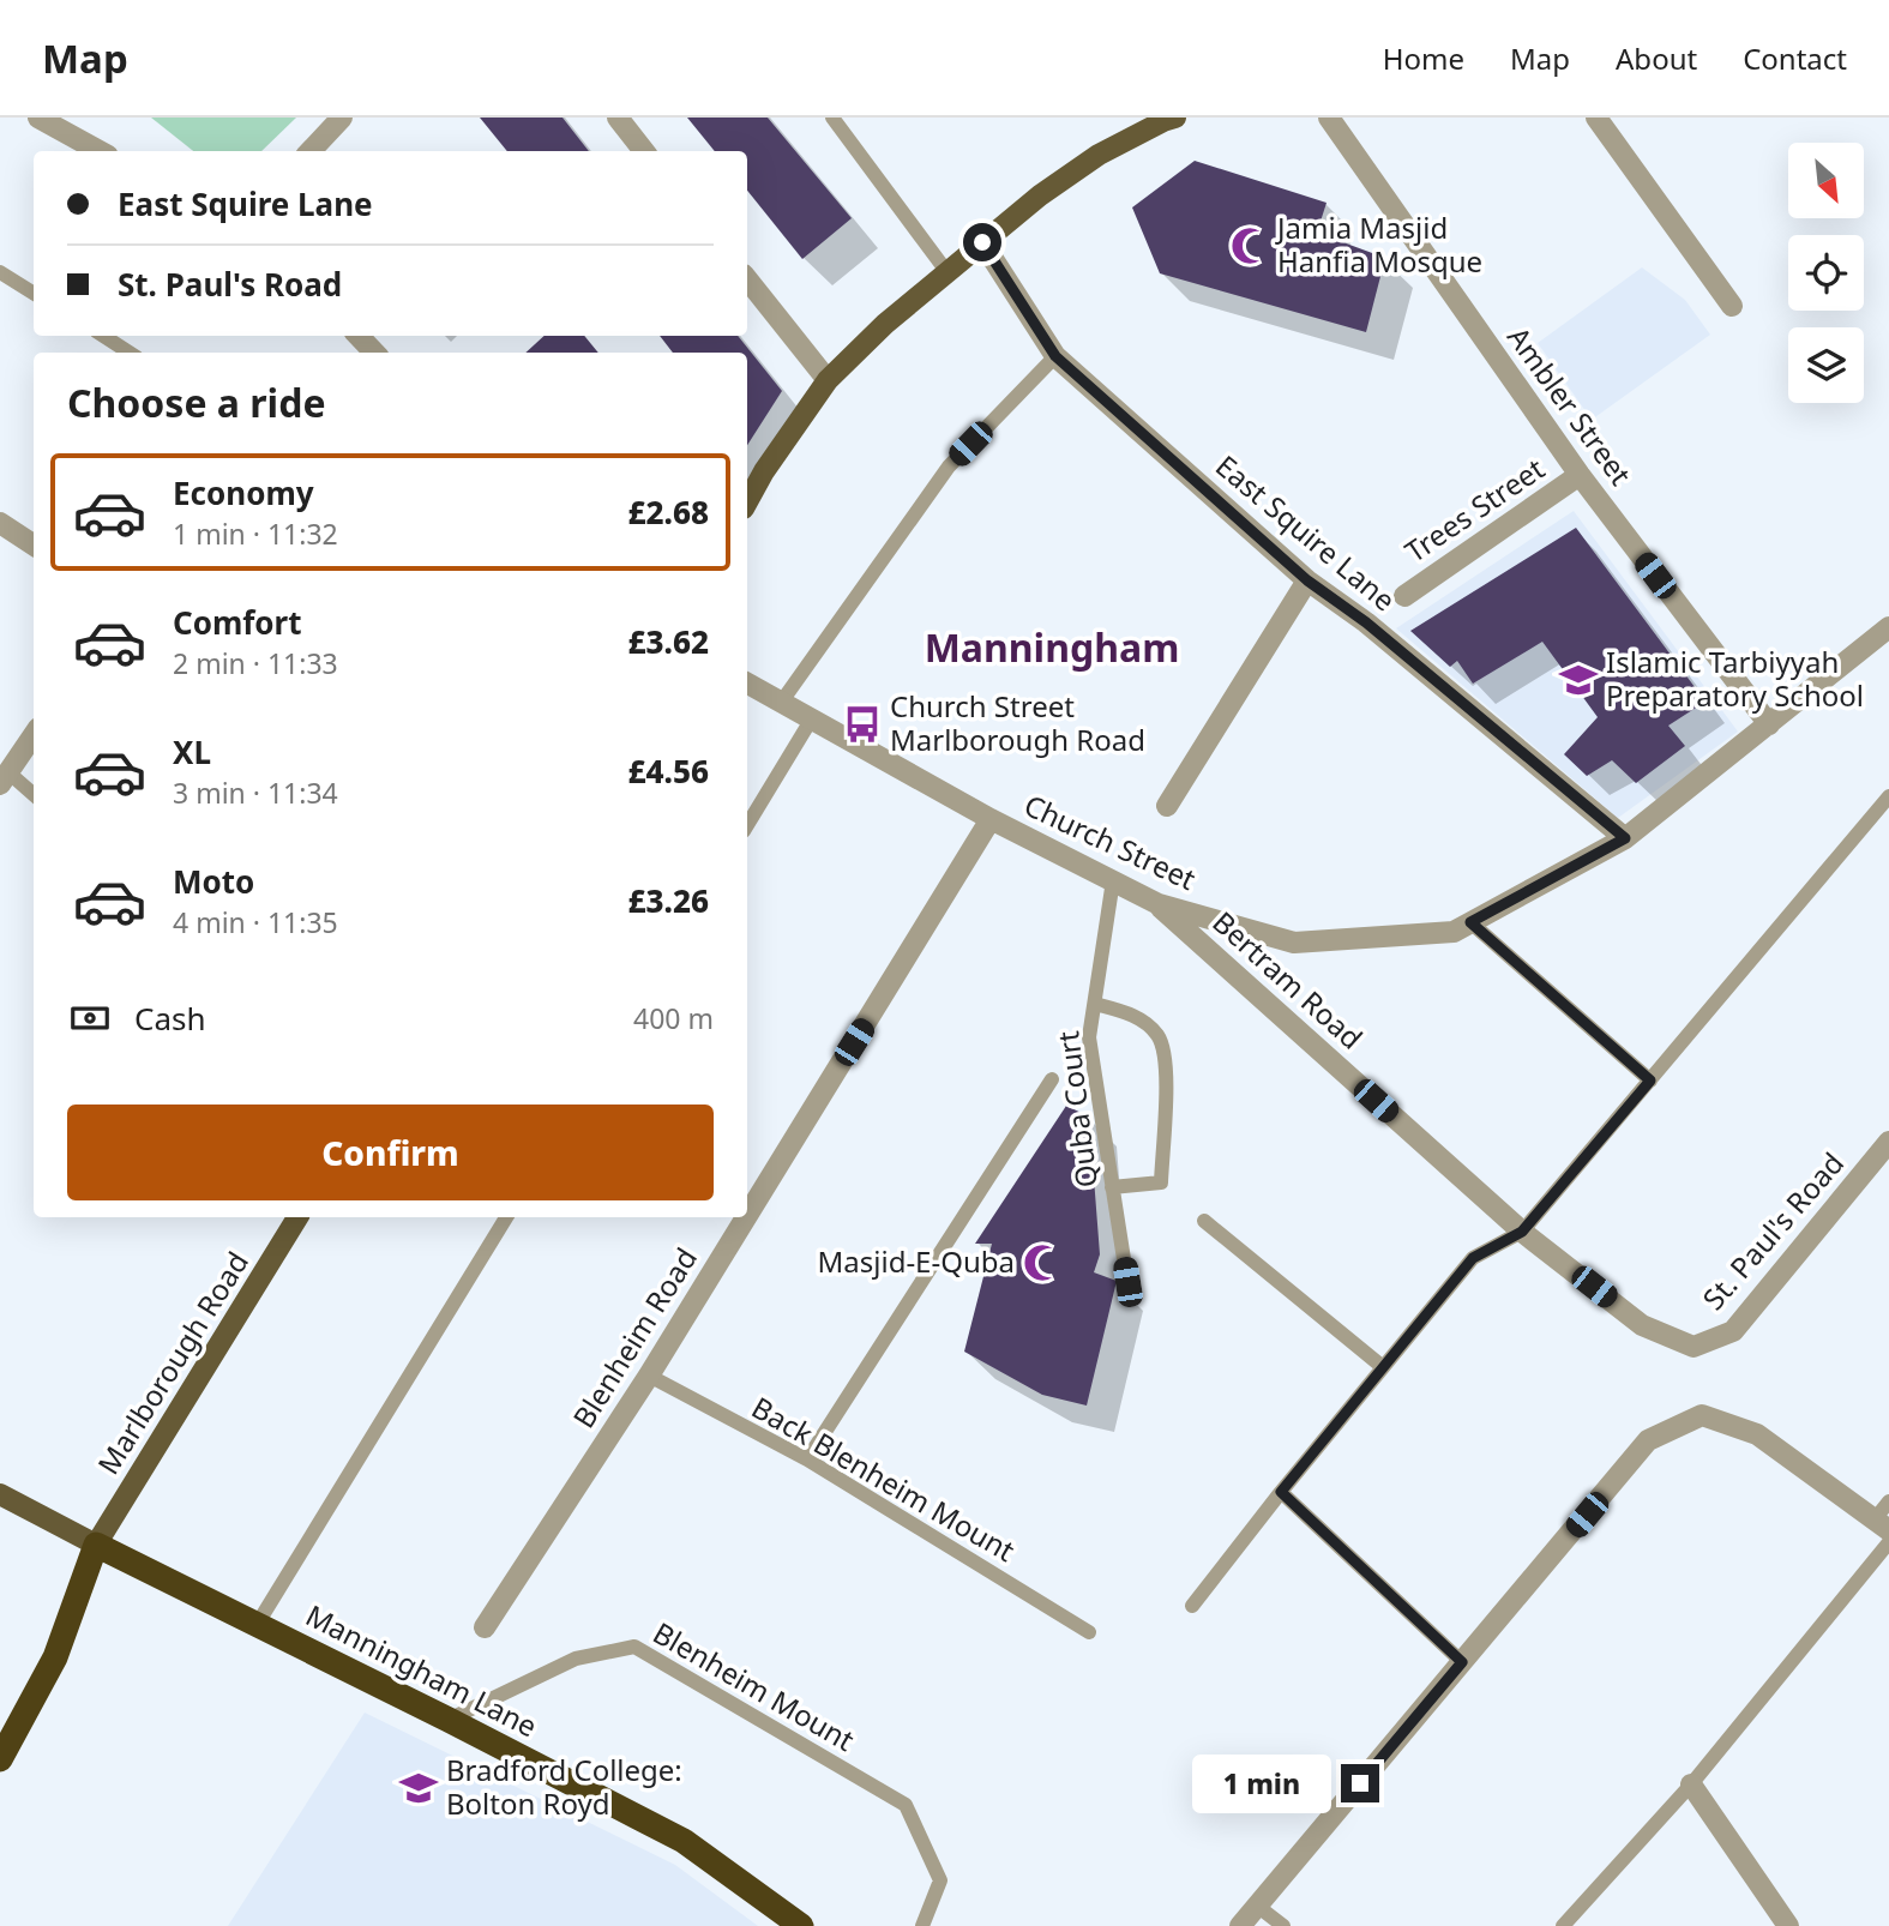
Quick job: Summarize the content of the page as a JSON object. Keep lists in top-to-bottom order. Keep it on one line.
{"streets":{"highway":["Manningham Lane"],"main road":["Marlborough Road"],"street":["Ambler Street","Trees Street","East Squire Lane","Church Street","Bertram Road","St. Paul's Road","Blenheim Road"],"lane":["Quba Court","Back Blenheim Mount","Blenheim Mount"]},"crossings":[["Ambler Street","Trees Street"],["Ambler Street","Church Street"],["East Squire Lane","Church Street"],["Church Street","Bertram Road"],["Church Street","Quba Court"],["Church Street","Blenheim Road"],["Bertram Road","St. Paul's Road"],["Blenheim Road","Back Blenheim Mount"],["Marlborough Road","Manningham Lane"],["Manningham Lane","Blenheim Mount"]],"districts":["Manningham"],"places":{"mosque":["Jamia Masjid Hanfia Mosque","Masjid-E-Quba"],"school or university":["Islamic Tarbiyyah Preparatory School","Bradford College: Bolton Royd"],"bus stop":["Church Street Marlborough Road"]},"north":"bottom right","page":{"header":"Map","nav":["Home","Map","About","Contact"],"banner":["East Squire Lane","St. Paul's Road"],"heading":"Choose a ride","list":[{"name":"Economy","note":"1 min · 11:32","value":"£2.68"},{"name":"Comfort","note":"2 min · 11:33","value":"£3.62"},{"name":"XL","note":"3 min · 11:34","value":"£4.56"},{"name":"Moto","note":"4 min · 11:35","value":"£3.26"}],"pay":["Cash","400 m"],"buttons":"Confirm","bubble":"1 min"}}
